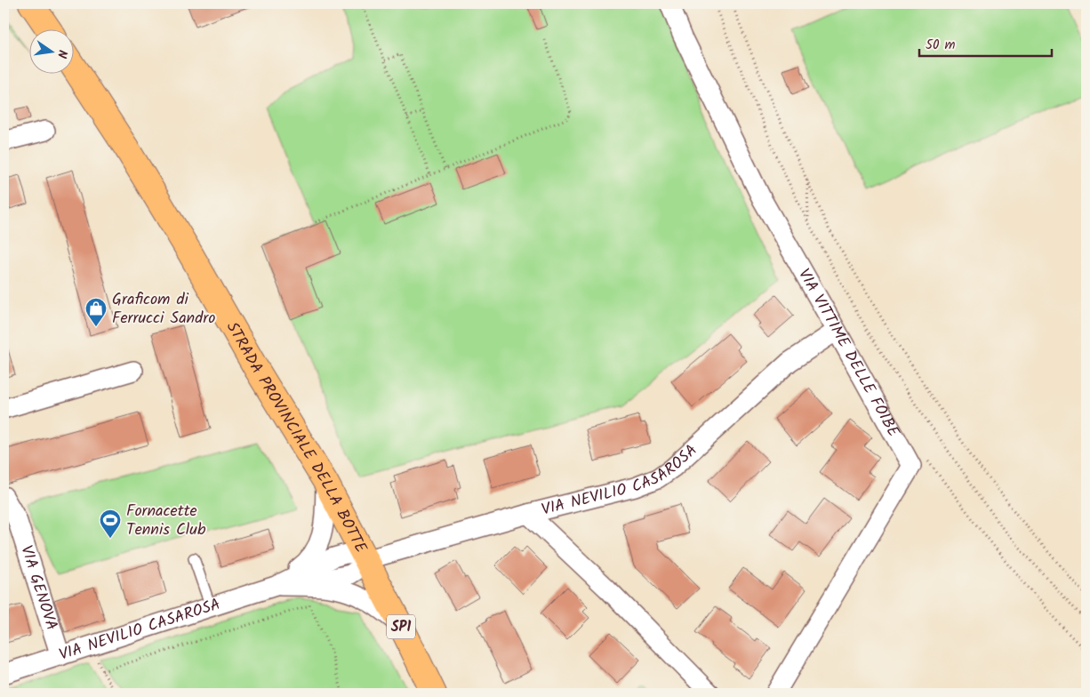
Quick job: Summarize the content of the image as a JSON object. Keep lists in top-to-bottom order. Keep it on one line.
{"streets":{"main road":["STRADA PROVINCIALE DELLA BOTTE","SP1"],"street":["VIA VITTIME DELLE FOIBE","VIA NEVILIO CASAROSA","VIA GENOVA"]},"crossings":[["VIA VITTIME DELLE FOIBE","VIA NEVILIO CASAROSA"],["STRADA PROVINCIALE DELLA BOTTE","VIA NEVILIO CASAROSA"],["VIA NEVILIO CASAROSA","VIA GENOVA"]],"places":{"shop":["Graficom di Ferrucci Sandro"],"sports":["Fornacette Tennis Club"]},"scale_bar":"50 m","north":"right"}
